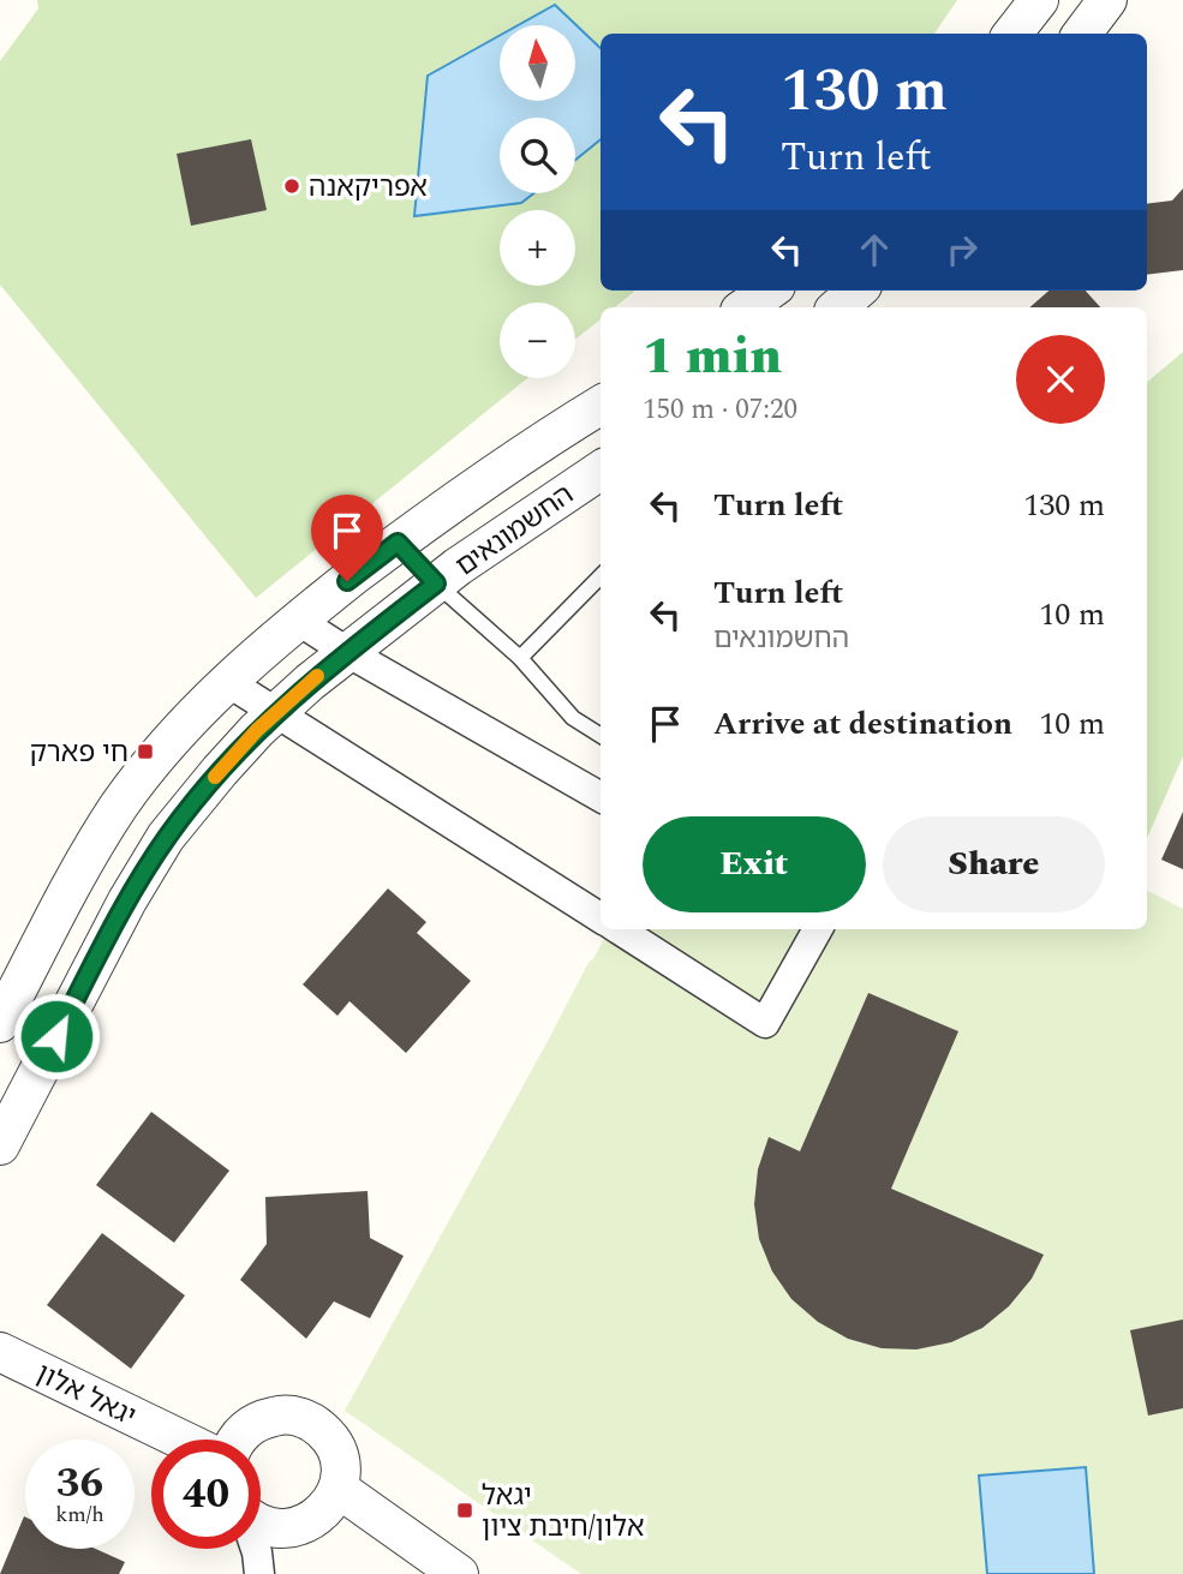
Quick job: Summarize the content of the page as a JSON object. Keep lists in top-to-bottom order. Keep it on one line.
{"streets":{"street":["החשמונאים","יגאל אלון"]},"places":{"other":["אפריקאנה"],"transit":["חי פארק","יגאל אלון/חיבת ציון"]},"north":"top","page":{"map_buttons":["+","−"],"turn":["130 m","Turn left"],"heading":["1 min","150 m · 07:20"],"list":[{"name":"Turn left","value":"130 m"},{"name":"Turn left","note":"החשמונאים","value":"10 m"},{"name":"Arrive at destination","value":"10 m"}],"buttons":["Exit","Share"],"speed":"36 km/h","limit":"40"}}
